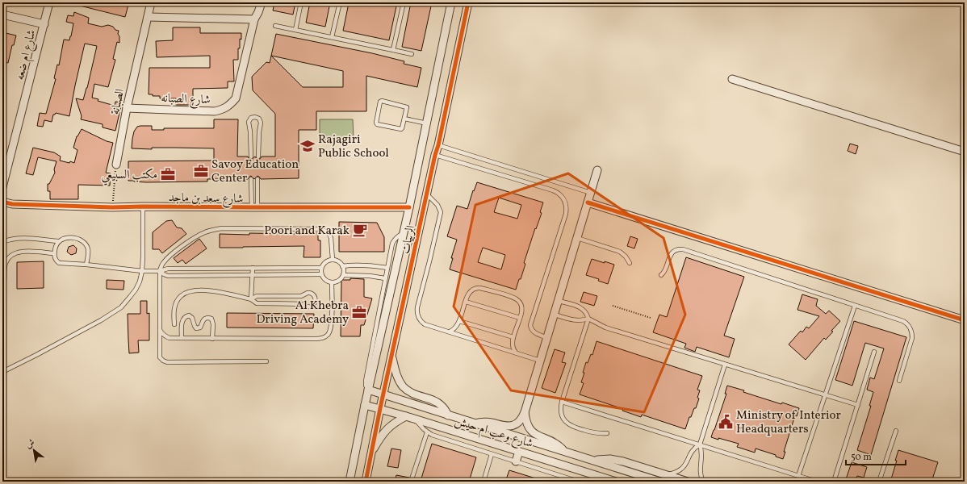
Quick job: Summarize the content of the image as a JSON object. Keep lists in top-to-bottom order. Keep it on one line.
{"streets":{"street":["شارع ام ضعه","شارع الصبانه","الصبانة","شارع سعد بن ماجد","الربيات","شارع وعب ام حيش"]},"crossings":[["شارع الصبانه","الصبانة"],["شارع سعد بن ماجد","الربيات"],["الربيات","شارع وعب ام حيش"]],"places":{"school or university":["Rajagiri Public School"],"office":["Savoy Education Center","مكتب السبيعي","Al Khebra Driving Academy"],"cafe":["Poori and Karak"],"public building":["Ministry of Interior Headquarters"]},"scale_bar":"50 m","north":"top left"}
